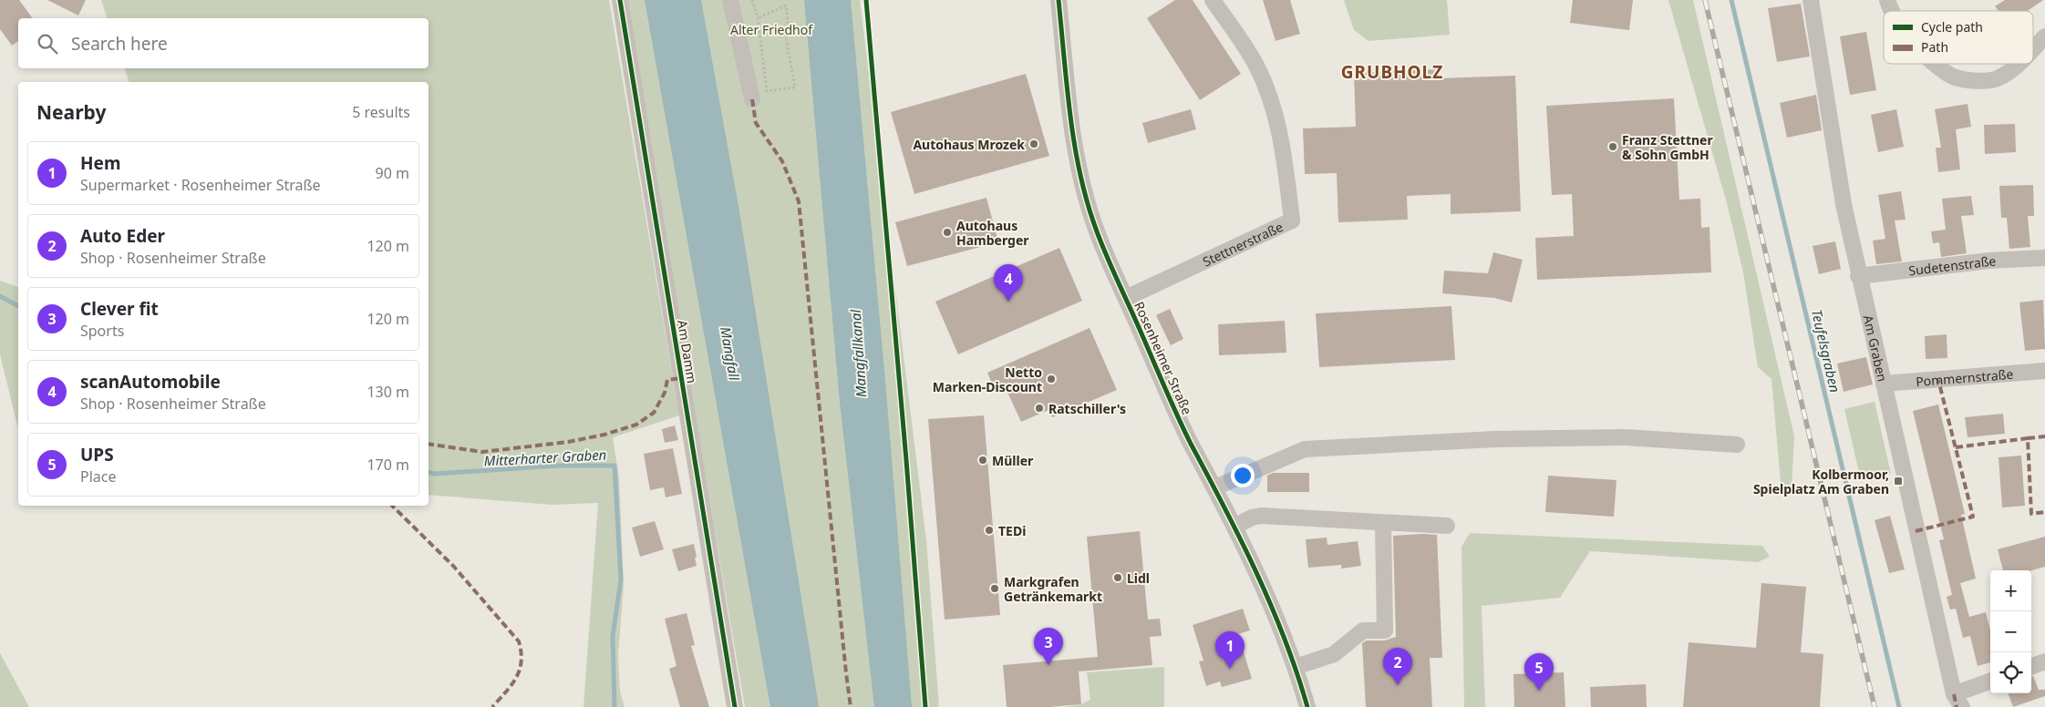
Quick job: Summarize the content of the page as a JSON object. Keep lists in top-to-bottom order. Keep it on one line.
{"streets":{"street":["Stettnerstraße","Sudetenstraße","Am Graben","Am Damm","Rosenheimer Straße","Pommernstraße"]},"crossings":[["Stettnerstraße","Rosenheimer Straße"],["Sudetenstraße","Am Graben"],["Am Graben","Pommernstraße"]],"districts":["GRUBHOLZ"],"water":["Teufelsgraben","Mangfall","Mangfallkanal","Mitterharter Graben"],"parks":["Alter Friedhof"],"places":{"other":["Autohaus Mrozek","Franz Stettner & Sohn GmbH","Autohaus Hamberger","Netto Marken-Discount","Ratschiller's","Müller","TEDi","Lidl","Markgrafen Getränkemarkt"],"transit":["Kolbermoor, Spielplatz Am Graben"]},"legend":["Cycle path","Path"],"page":{"search":"Search here","heading":["Nearby","5 results"],"list":[{"mark":"1","name":"Hem","note":"Supermarket · Rosenheimer Straße","value":"90 m"},{"mark":"2","name":"Auto Eder","note":"Shop · Rosenheimer Straße","value":"120 m"},{"mark":"3","name":"Clever fit","note":"Sports","value":"120 m"},{"mark":"4","name":"scanAutomobile","note":"Shop · Rosenheimer Straße","value":"130 m"},{"mark":"5","name":"UPS","note":"Place","value":"170 m"}],"pins":["4","3","1","2","5"],"map_buttons":["+","−"]}}
